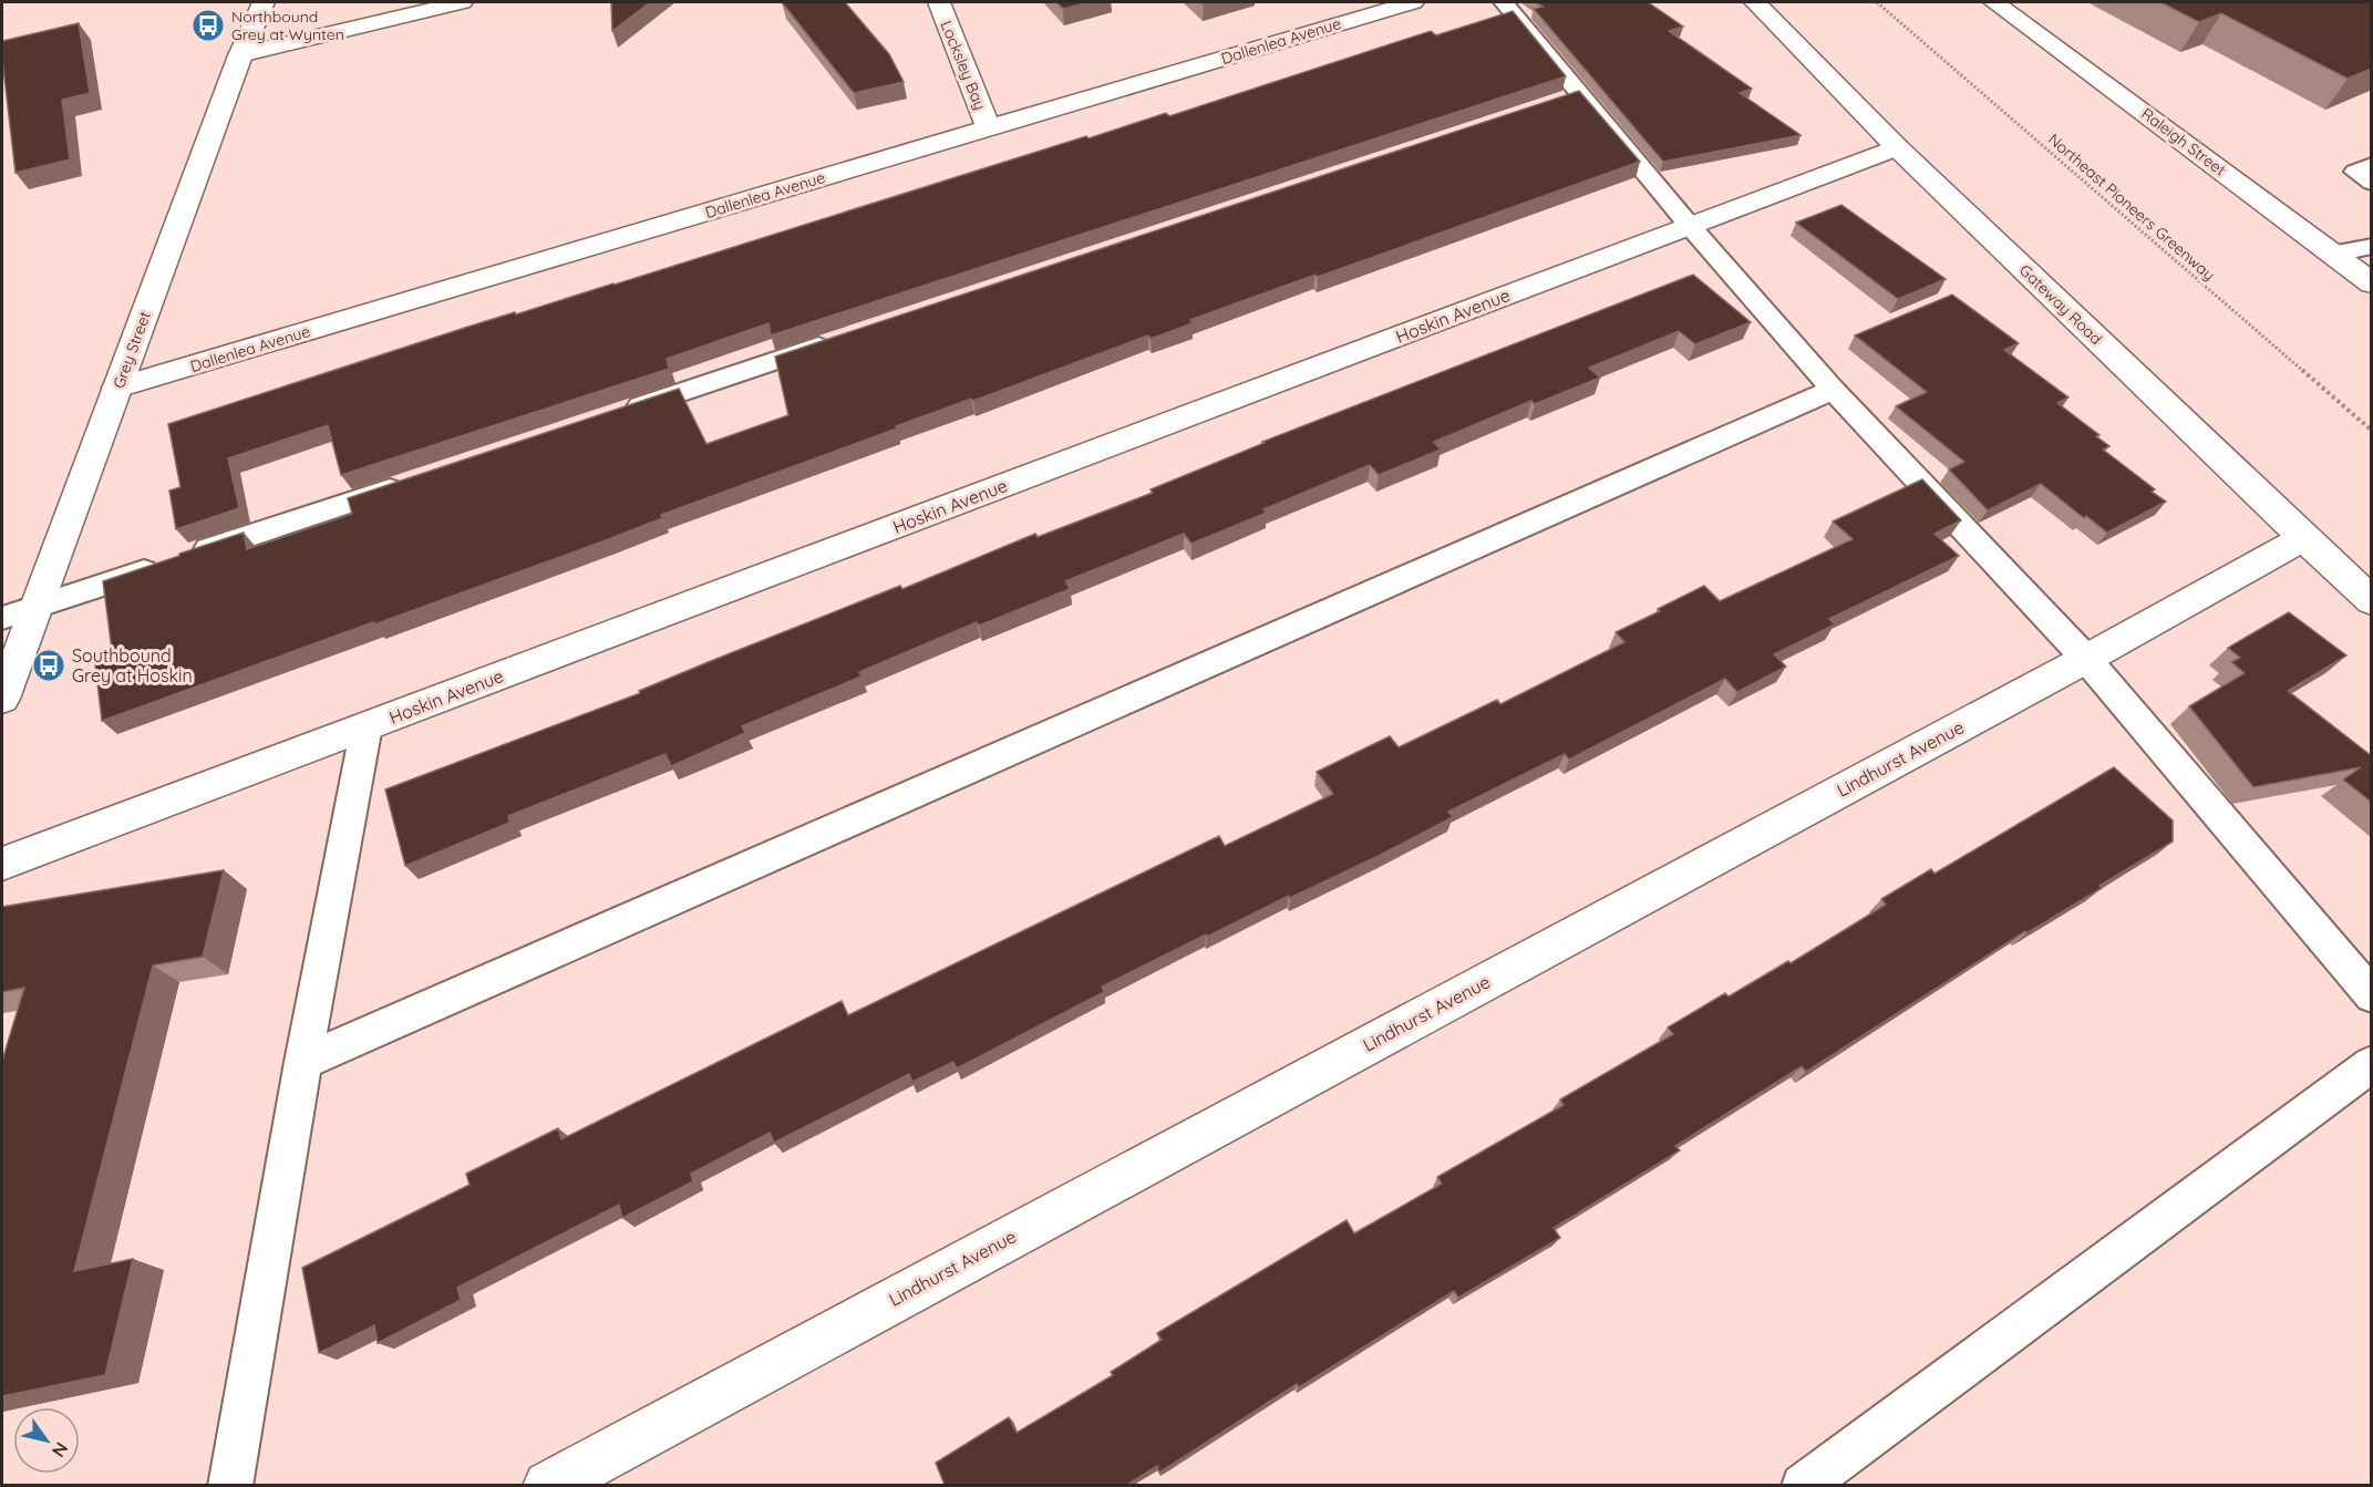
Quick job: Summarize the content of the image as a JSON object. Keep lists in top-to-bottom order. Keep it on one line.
{"streets":{"street":["Dallenlea Avenue","Locksley Bay","Raleigh Street","Gateway Road","Hoskin Avenue","Grey Street","Lindhurst Avenue"],"path":["Northeast Pioneers Greenway"]},"crossings":[["Dallenlea Avenue","Locksley Bay"],["Dallenlea Avenue","Grey Street"],["Gateway Road","Hoskin Avenue"],["Gateway Road","Lindhurst Avenue"]],"places":{"bus stop":["Northbound Grey at Wynten","Southbound Grey at Hoskin"]},"north":"bottom right"}
